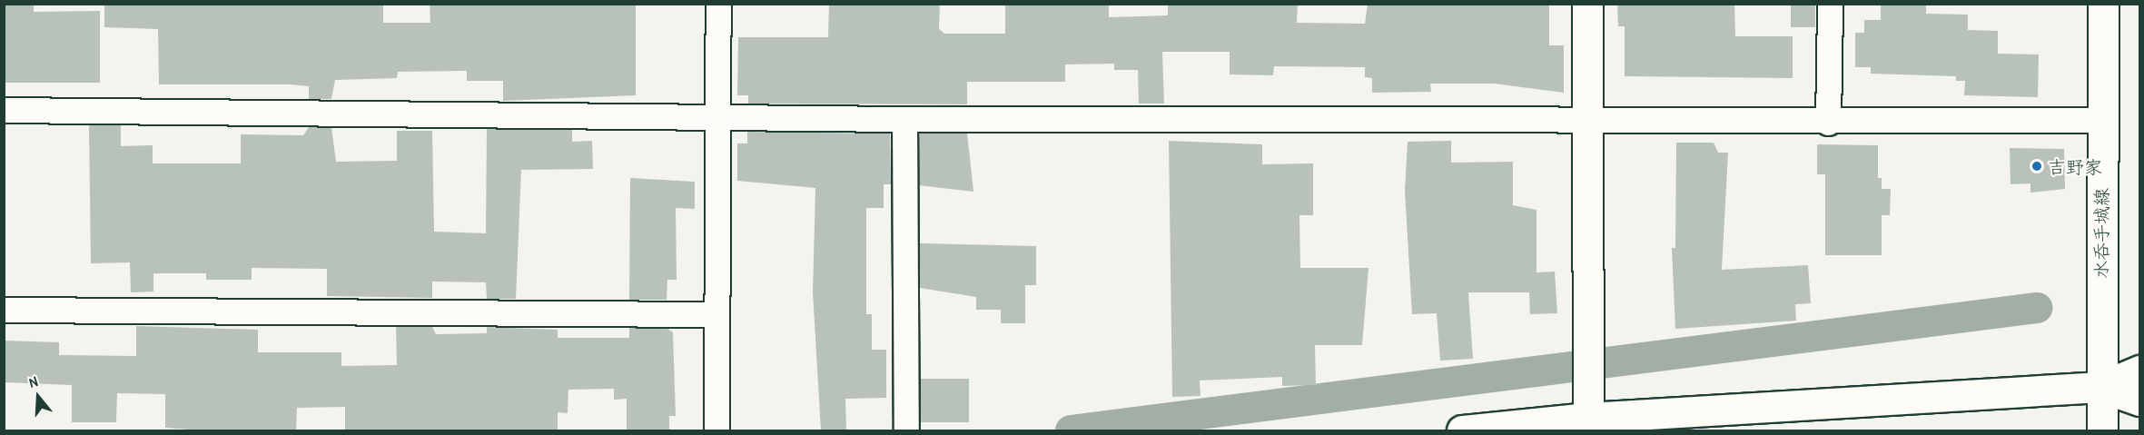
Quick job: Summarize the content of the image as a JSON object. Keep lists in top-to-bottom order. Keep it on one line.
{"streets":{"street":["水呑手城線"]},"places":["吉野家"],"north":"top"}
